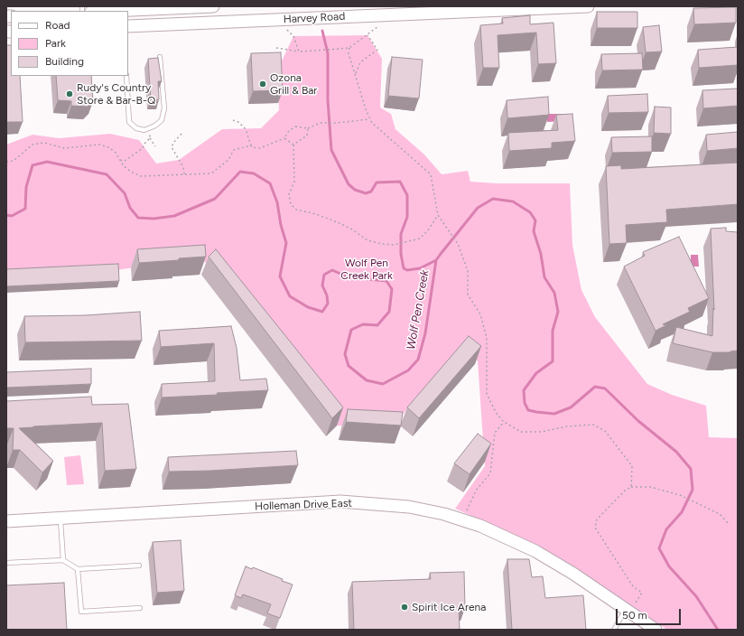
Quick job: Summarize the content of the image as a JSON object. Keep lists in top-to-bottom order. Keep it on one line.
{"streets":{"street":["Harvey Road","Holleman Drive East"]},"water":["Wolf Pen Creek"],"parks":["Wolf Pen Creek Park"],"places":["Ozona Grill & Bar","Rudy's Country Store & Bar-B-Q","Spirit Ice Arena"],"legend":["Road","Park","Building"],"scale_bar":"50 m"}
